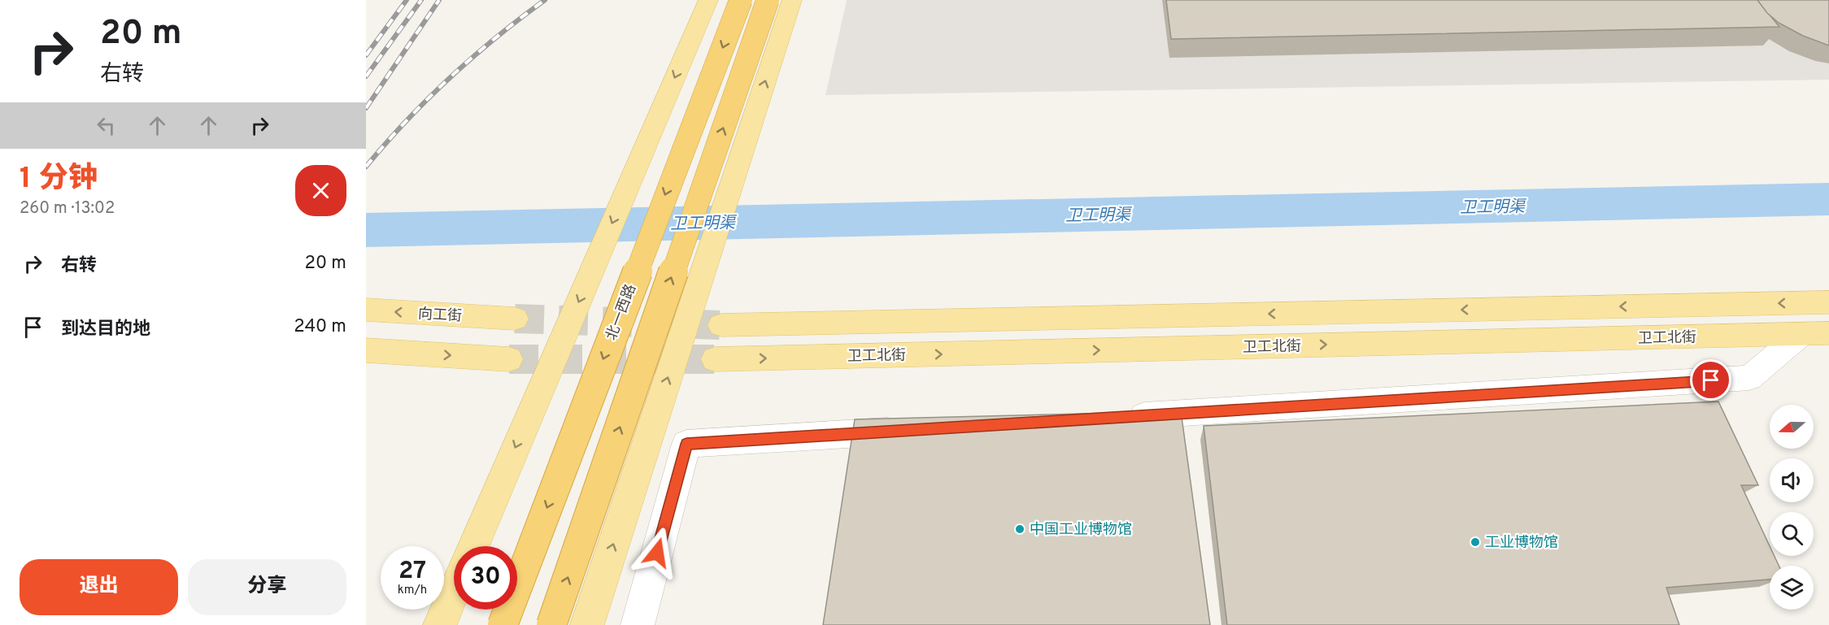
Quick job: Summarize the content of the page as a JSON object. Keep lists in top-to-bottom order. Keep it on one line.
{"streets":{"highway":["北一西路"],"main road":["向工街","卫工北街"]},"water":["卫工明渠"],"places":["中国工业博物馆","工业博物馆"],"north":"left","page":{"turn":["20 m","右转"],"heading":["1 分钟","260 m · 13:02"],"list":[{"name":"右转","value":"20 m"},{"name":"到达目的地","value":"240 m"}],"speed":"27 km/h","limit":"30","buttons":["退出","分享"]}}
